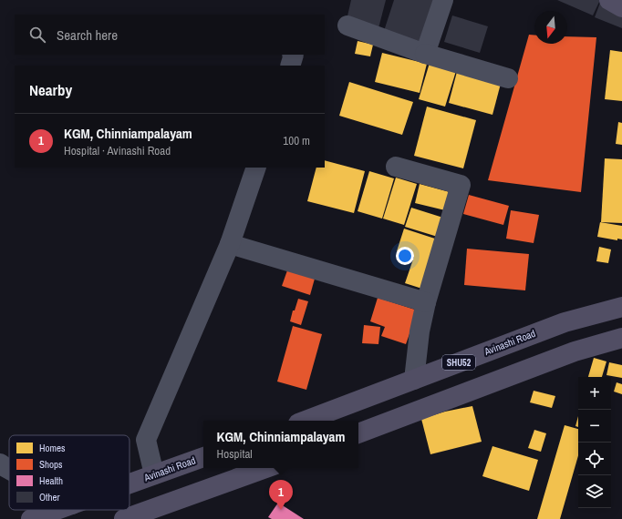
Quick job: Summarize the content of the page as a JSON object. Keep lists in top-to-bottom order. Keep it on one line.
{"streets":{"main road":["Avinashi Road","SHU52"]},"legend":["Homes","Shops","Health","Other"],"north":"bottom","page":{"search":"Search here","heading":"Nearby","list":[{"mark":"1","name":"KGM, Chinniampalayam","note":"Hospital · Avinashi Road","value":"100 m"}],"map_buttons":["+","−"],"popup":["KGM, Chinniampalayam","Hospital"],"pins":"1"}}
